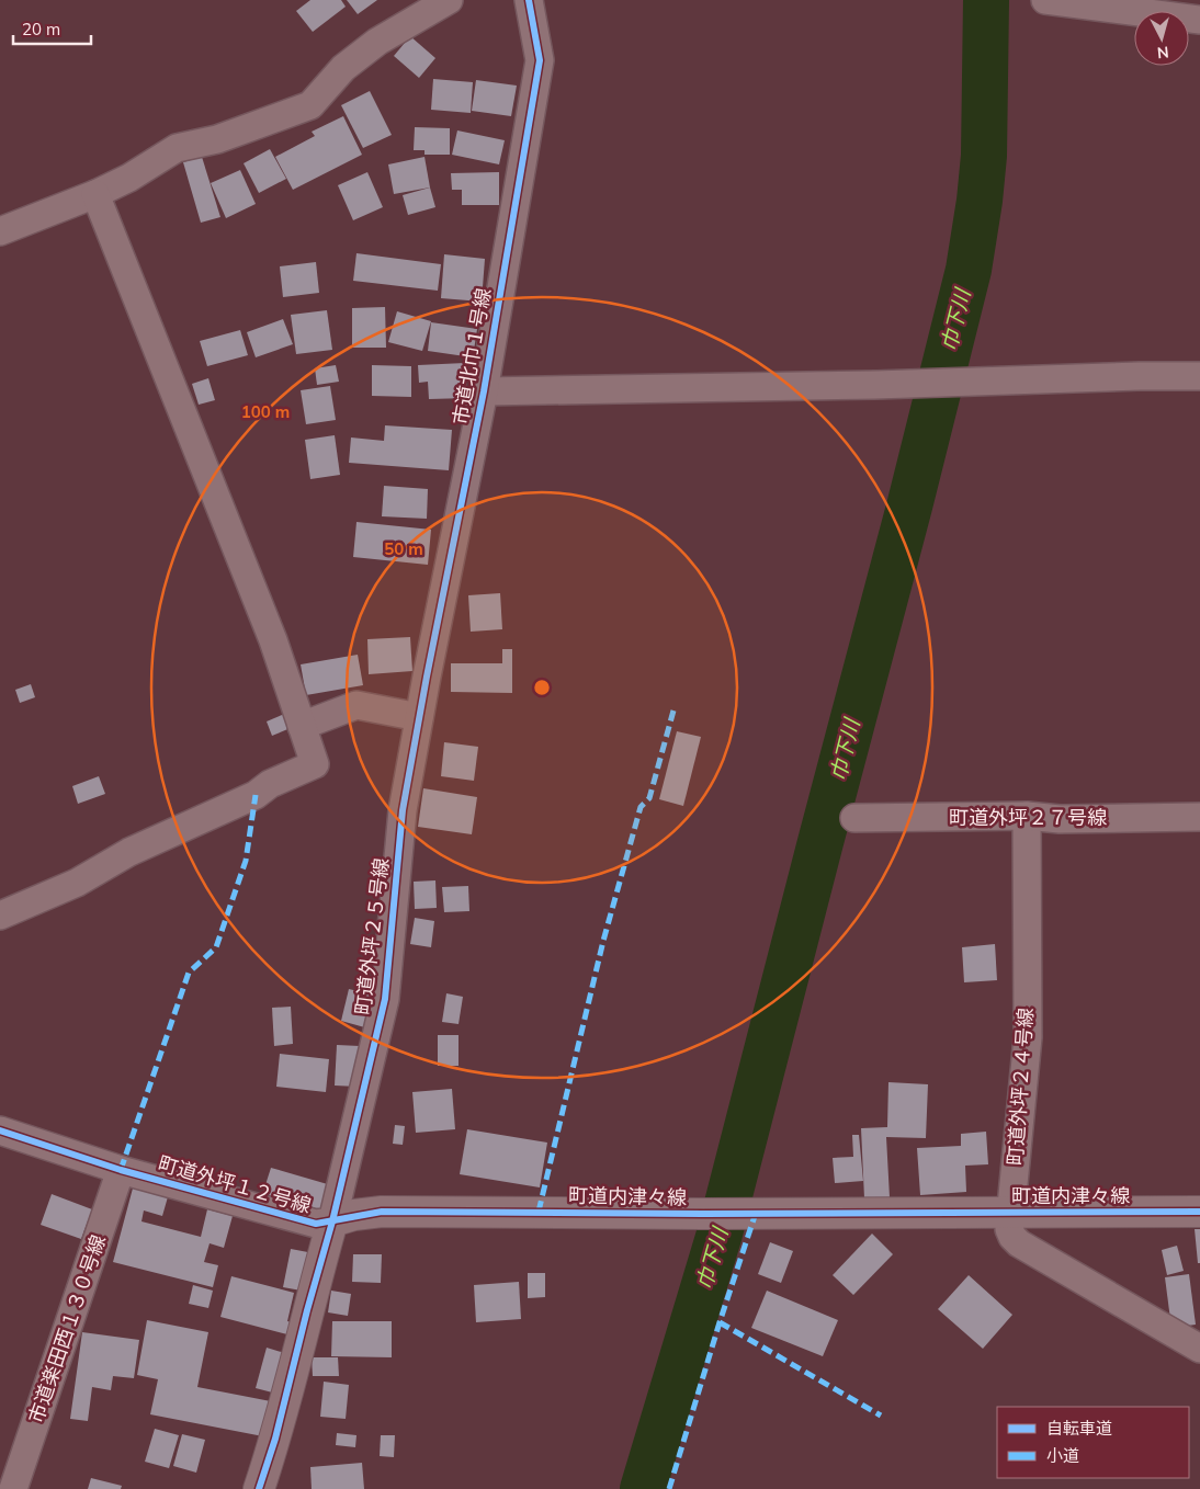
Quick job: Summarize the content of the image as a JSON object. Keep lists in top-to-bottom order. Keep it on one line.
{"streets":{"street":["市道北巾１号線","町道外坪２７号線","町道外坪２５号線","町道外坪２４号線","町道外坪１２号線","町道内津々線","市道楽田西１３０号線"]},"crossings":[["市道北巾１号線","町道外坪２５号線"],["町道外坪２７号線","町道外坪２４号線"],["町道外坪２５号線","町道外坪１２号線"],["町道外坪２５号線","町道内津々線"],["町道外坪２４号線","町道内津々線"],["町道外坪１２号線","町道内津々線"],["町道外坪１２号線","市道楽田西１３０号線"]],"water":["巾下川"],"legend":["自転車道","小道"],"scale_bar":"20 m","north":"bottom","rings":["100 m","50 m"]}
